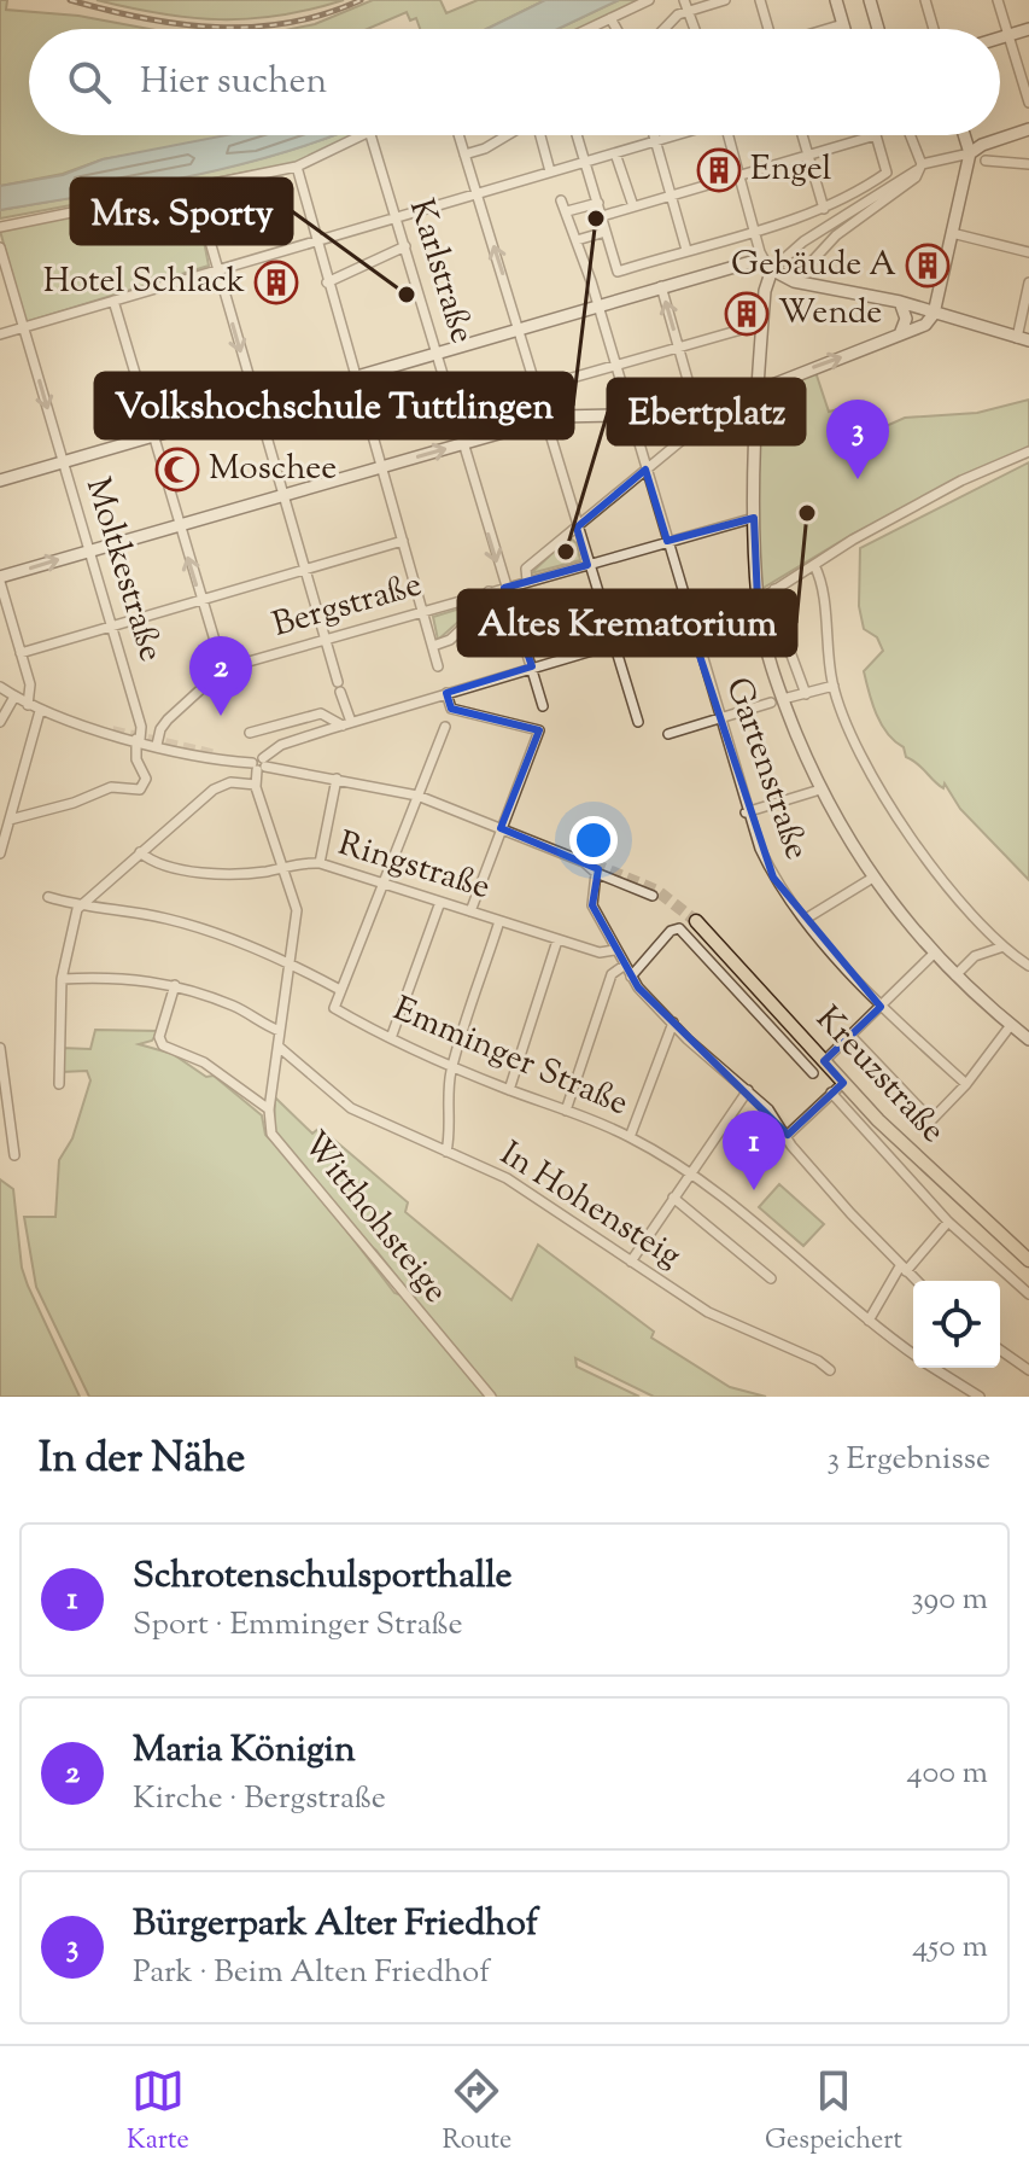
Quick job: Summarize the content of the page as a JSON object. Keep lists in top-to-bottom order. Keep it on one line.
{"streets":{"main road":["Kreuzstraße"],"street":["Karlstraße","Moltkestraße","Bergstraße","Gartenstraße","Ringstraße","Emminger Straße","In Hohensteig","Witthohsteige"]},"crossings":[["Karlstraße","Bergstraße"],["Bergstraße","Gartenstraße"],["Ringstraße","Witthohsteige"],["Emminger Straße","Witthohsteige"],["In Hohensteig","Witthohsteige"]],"places":{"building":["Engel","Gebäude A","Hotel Schlack","Wende"],"other":["Volkshochschule Tuttlingen","Mrs. Sporty","Altes Krematorium","Ebertplatz"],"mosque":["Moschee"]},"page":{"search":"Hier suchen","pins":["3","2","1"],"heading":["In der Nähe","3 Ergebnisse"],"list":[{"mark":"1","name":"Schrotenschulsporthalle","note":"Sport · Emminger Straße","value":"390 m"},{"mark":"2","name":"Maria Königin","note":"Kirche · Bergstraße","value":"400 m"},{"mark":"3","name":"Bürgerpark Alter Friedhof","note":"Park · Beim Alten Friedhof","value":"450 m"}],"nav":["Karte","Route","Gespeichert"]}}
